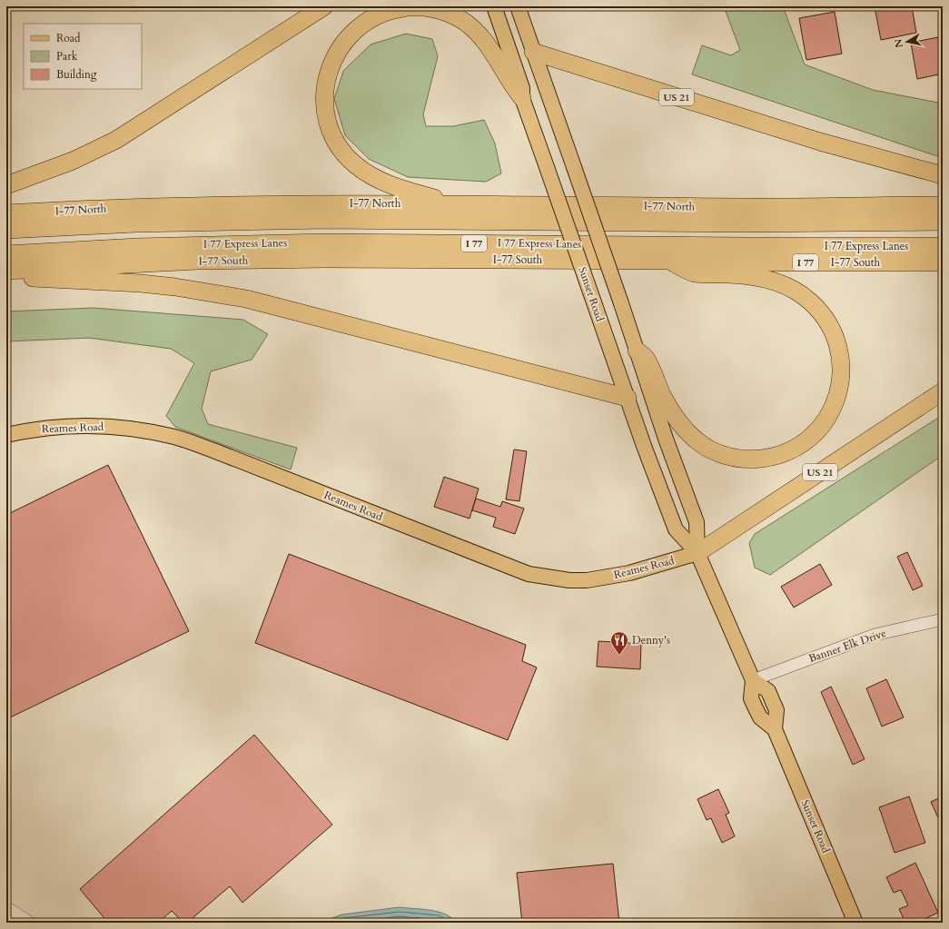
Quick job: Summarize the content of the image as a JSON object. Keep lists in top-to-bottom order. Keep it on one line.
{"streets":{"highway":["US 21","I-77 North","I 77 Express Lanes","I 77","I-77 South"],"main road":["Sunset Road","Reames Road"],"street":["Banner Elk Drive"]},"crossings":[["US 21","Sunset Road"],["US 21","Reames Road"],["Sunset Road","Reames Road"],["Sunset Road","Banner Elk Drive"]],"places":{"restaurant":["Denny's"]},"legend":["Road","Park","Building"],"north":"left"}
